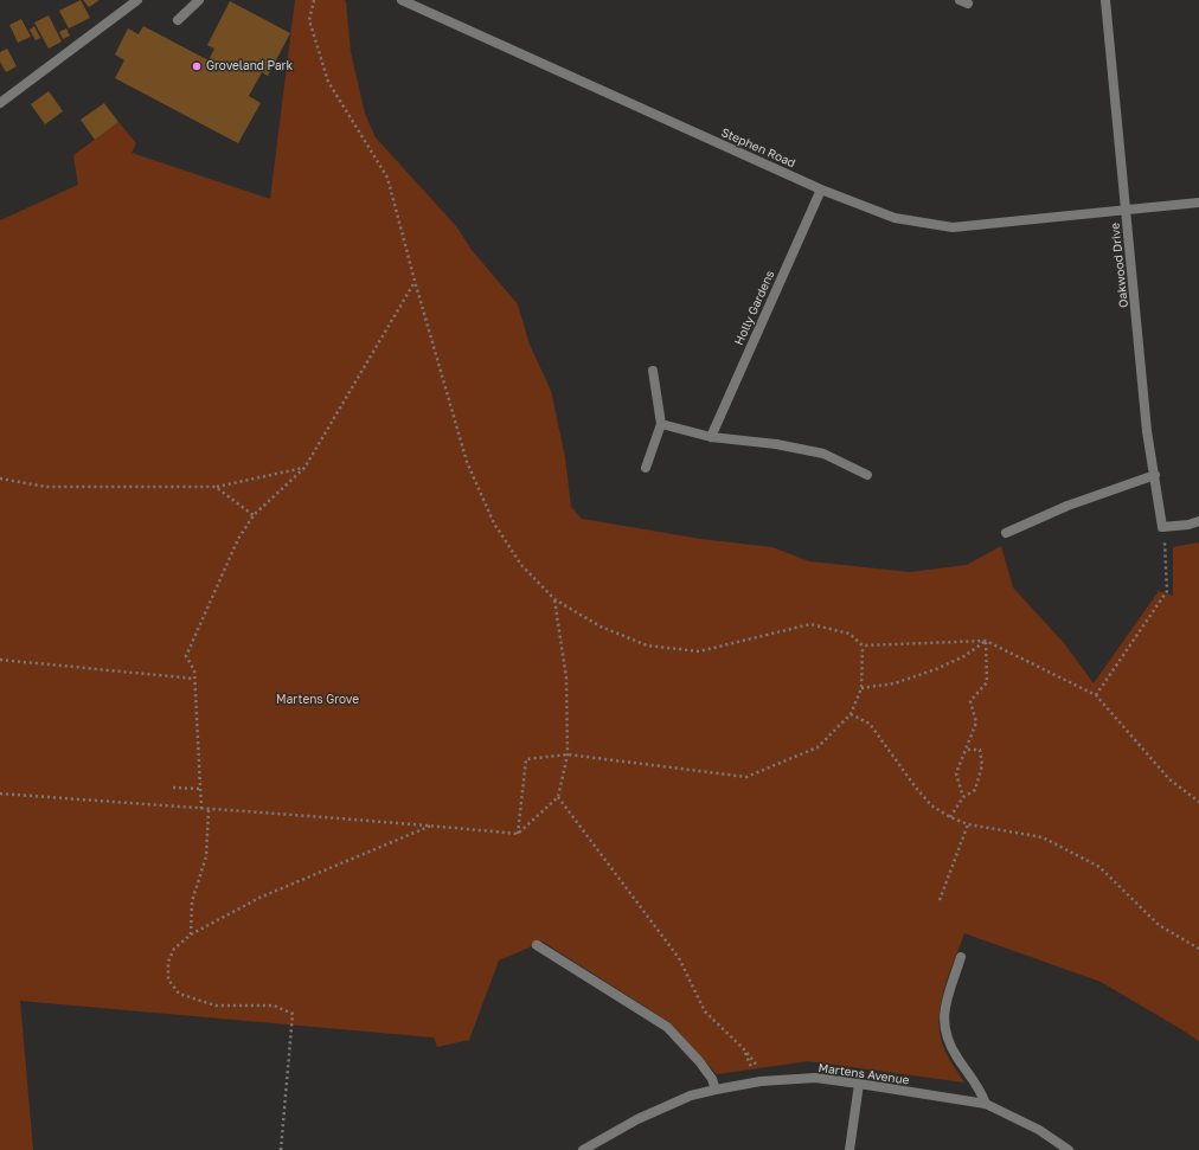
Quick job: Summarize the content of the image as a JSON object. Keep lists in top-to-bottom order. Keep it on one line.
{"streets":{"street":["Stephen Road","Oakwood Drive","Holly Gardens","Martens Avenue"]},"crossings":[["Stephen Road","Oakwood Drive"],["Stephen Road","Holly Gardens"]],"parks":["Martens Grove"],"places":["Groveland Park"]}
